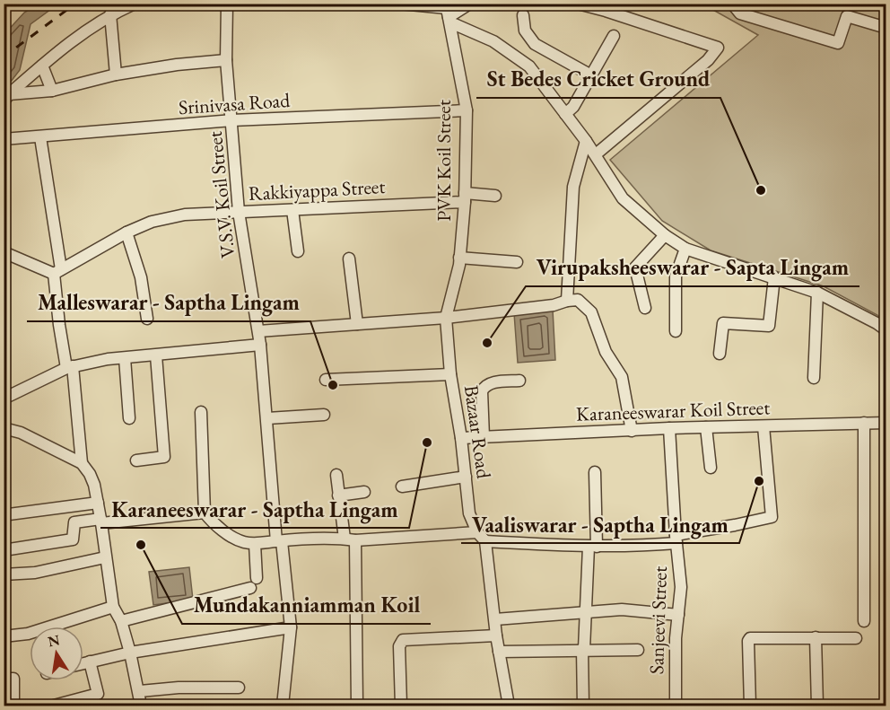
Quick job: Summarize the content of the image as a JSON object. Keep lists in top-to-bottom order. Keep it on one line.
{"streets":{"street":["Srinivasa Road","PVK Koil Street","Rakkiyappa Street","V.S.V. Koil Street","Karaneeswarar Koil Street","Bazaar Road","Sanjeevi Street"]},"crossings":[["Srinivasa Road","PVK Koil Street"],["Srinivasa Road","V.S.V. Koil Street"],["PVK Koil Street","Rakkiyappa Street"],["PVK Koil Street","Bazaar Road"],["Rakkiyappa Street","V.S.V. Koil Street"],["Karaneeswarar Koil Street","Bazaar Road"],["Karaneeswarar Koil Street","Sanjeevi Street"]],"places":["St Bedes Cricket Ground","Virupaksheeswarar - Sapta Lingam","Malleswarar - Saptha Lingam","Karaneeswarar - Saptha Lingam","Vaaliswarar - Saptha Lingam","Mundakanniamman Koil"],"north":"top"}
